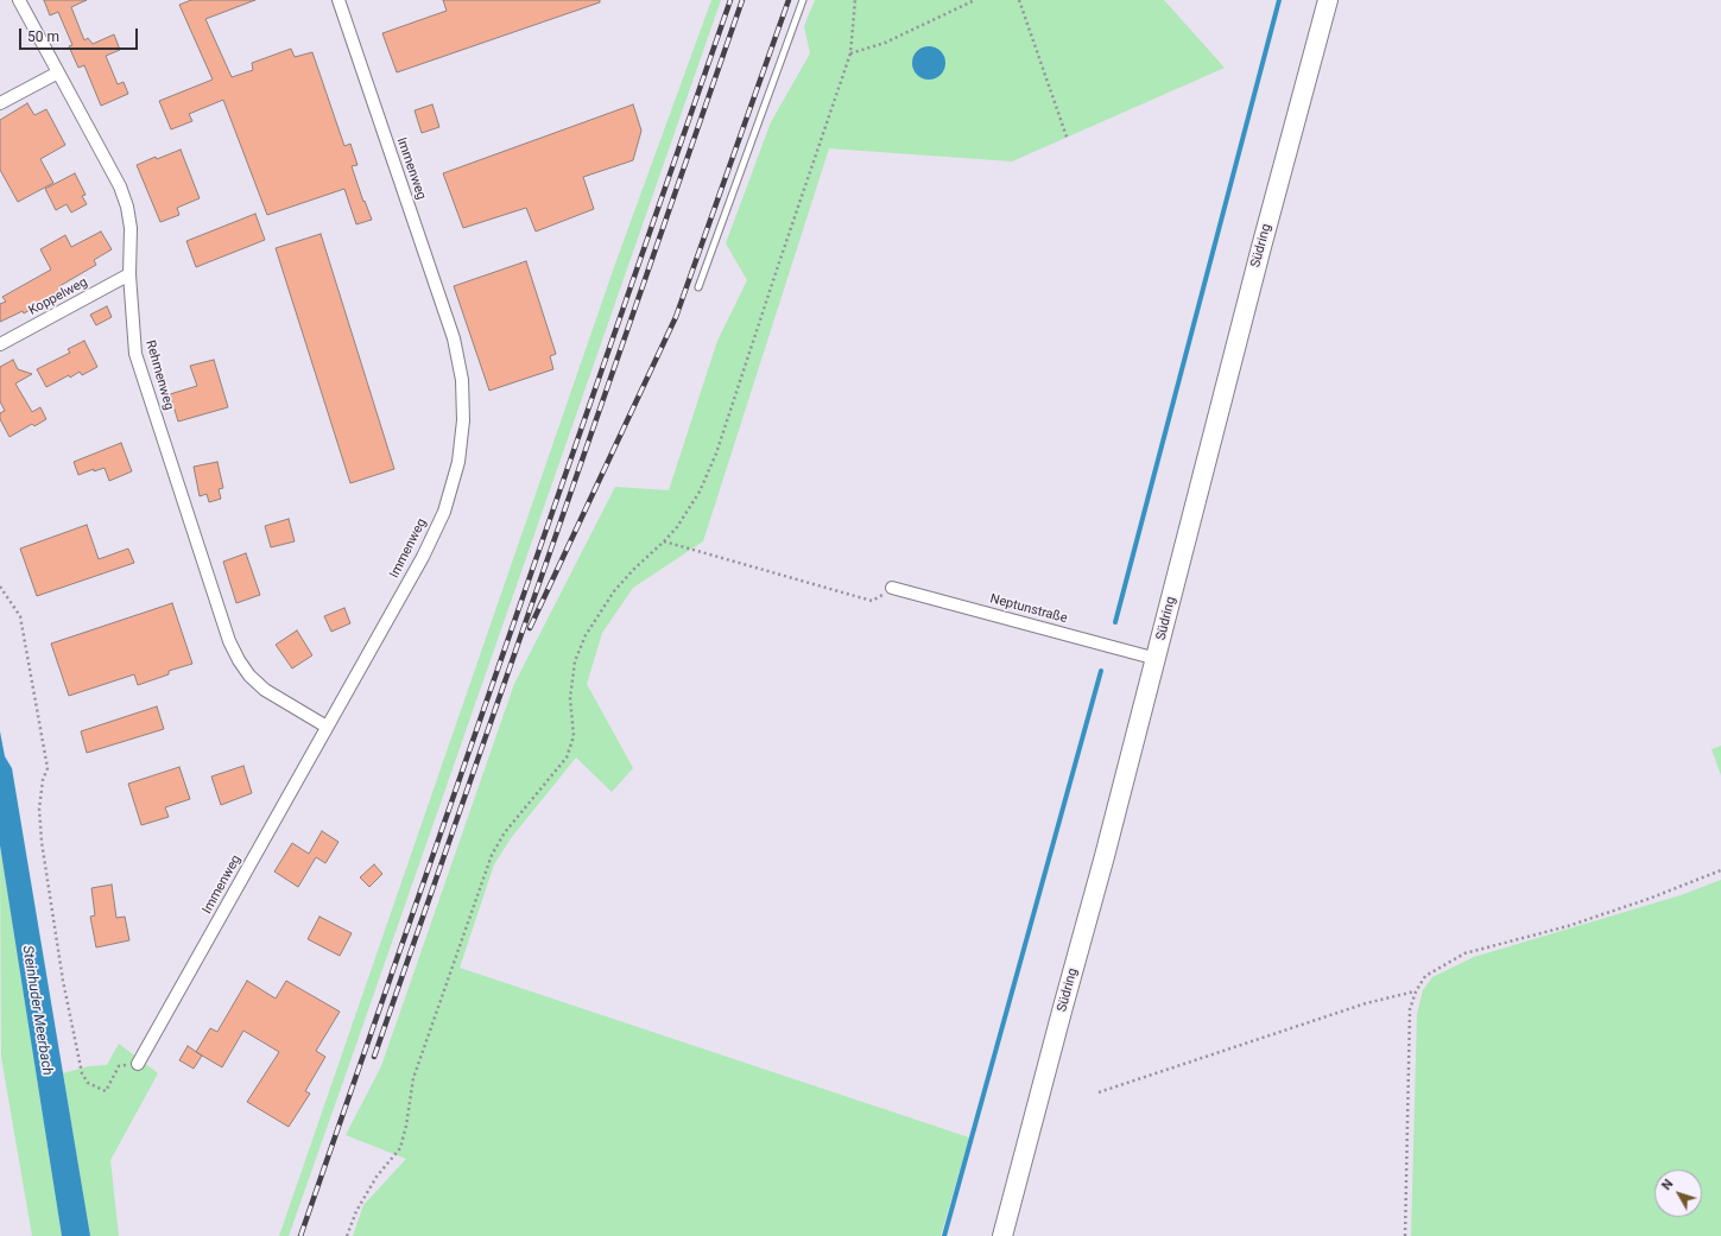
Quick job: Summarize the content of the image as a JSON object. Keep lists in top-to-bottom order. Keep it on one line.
{"streets":{"main road":["Südring"],"street":["Immenweg","Koppelweg","Rehmenweg","Neptunstraße"]},"crossings":[["Immenweg","Rehmenweg"],["Südring","Neptunstraße"],["Koppelweg","Rehmenweg"]],"water":["Steinhuder Meerbach"],"scale_bar":"50 m","north":"top left"}
